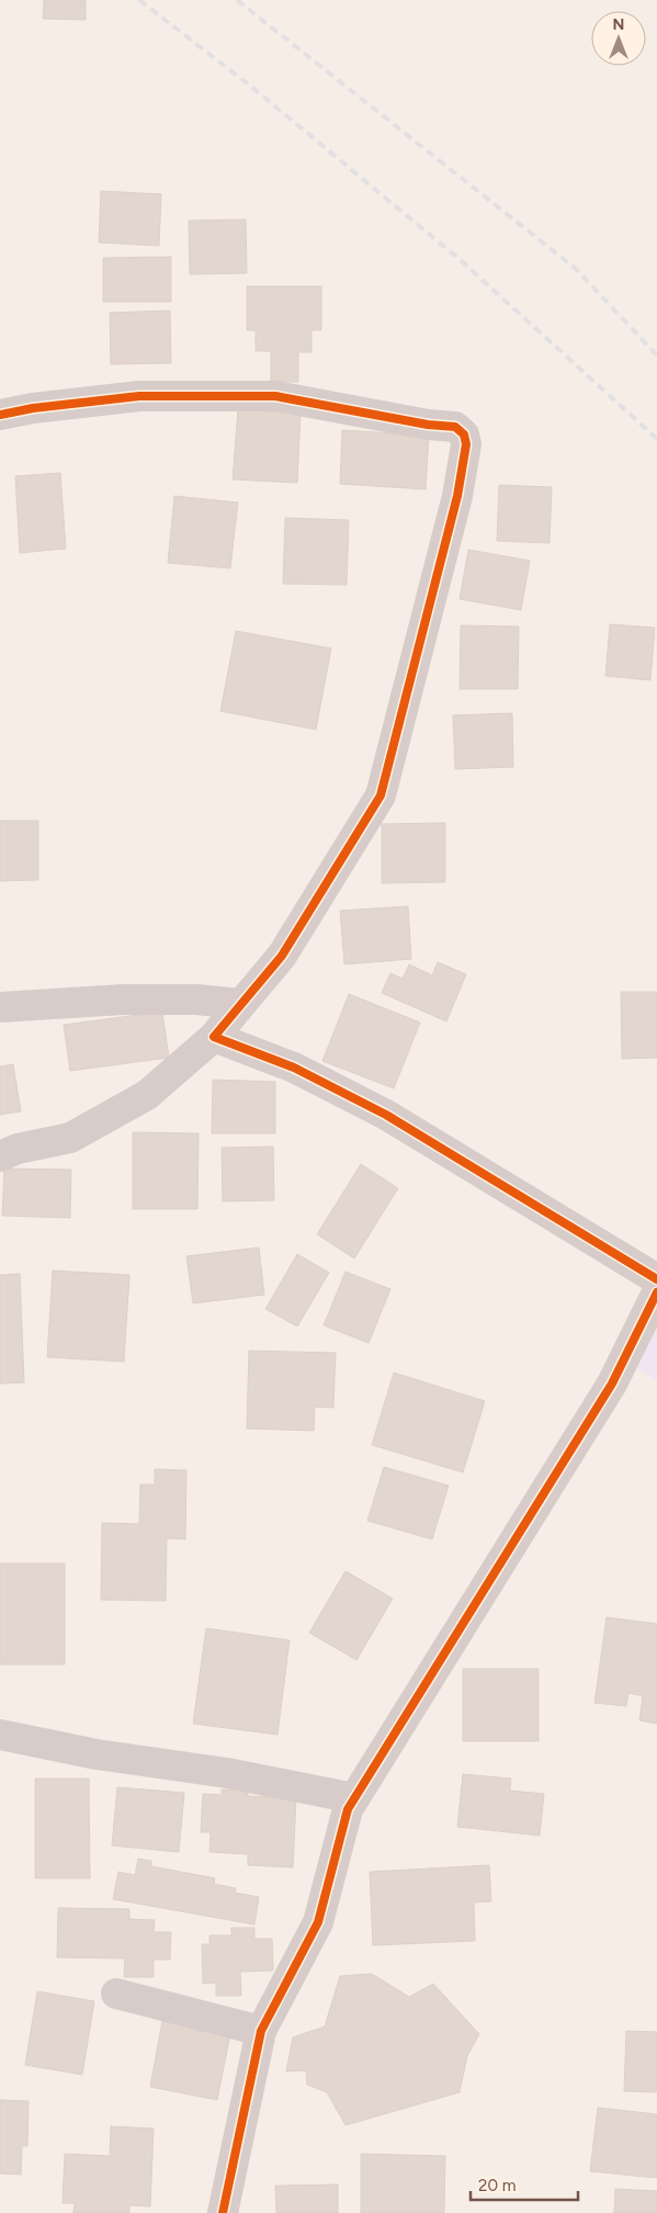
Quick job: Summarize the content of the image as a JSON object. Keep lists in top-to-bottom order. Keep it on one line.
{"scale_bar":"20 m","north":"top"}
